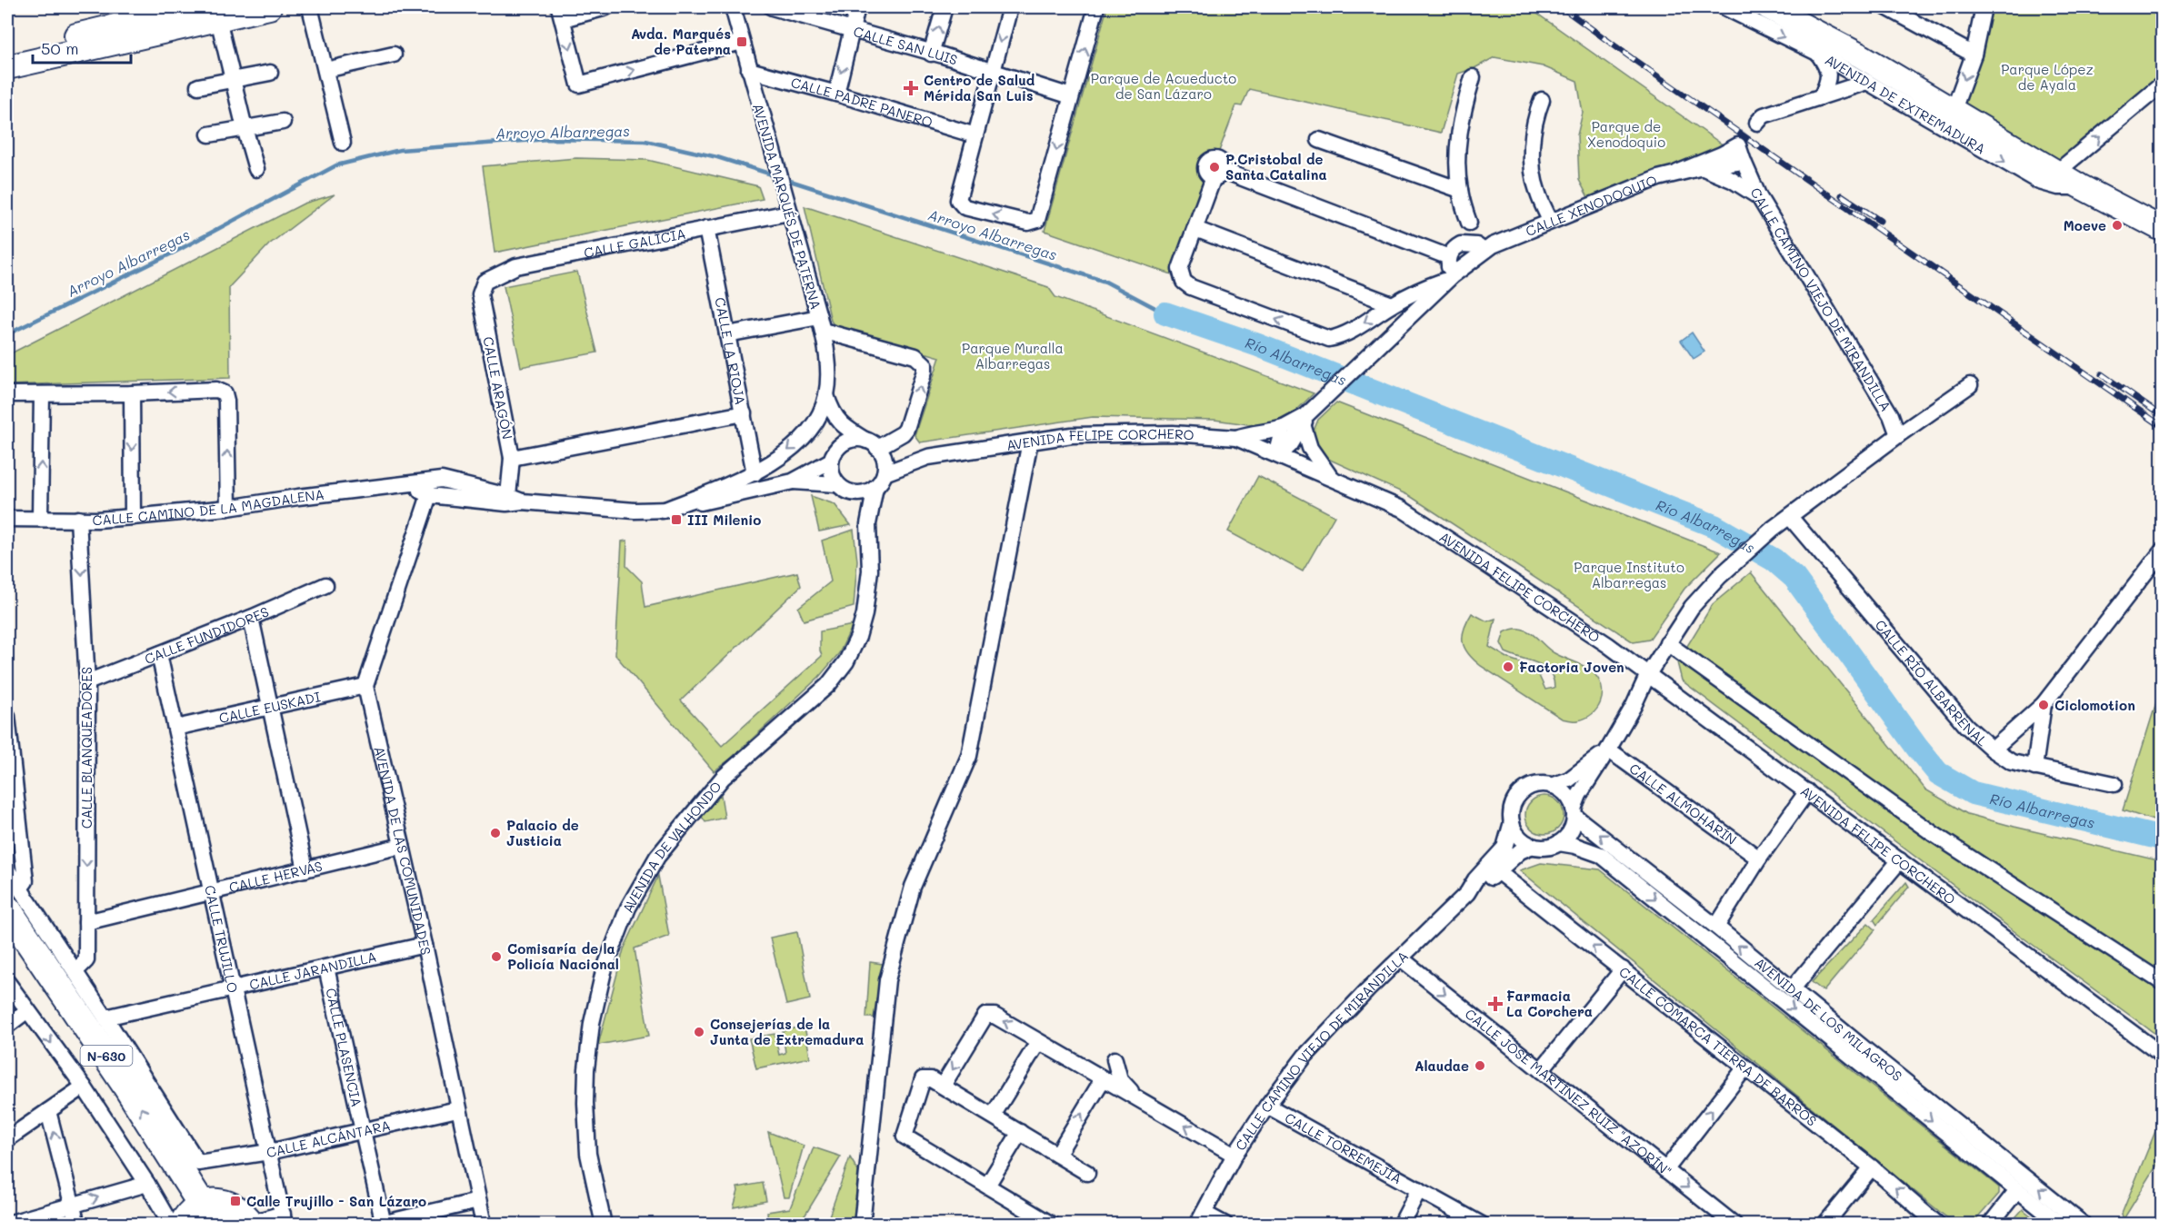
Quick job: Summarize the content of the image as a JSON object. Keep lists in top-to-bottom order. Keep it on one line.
{"streets":{"highway":["N-630"],"main road":["AVENIDA DE EXTREMADURA"],"street":["CALLE SAN LUIS","CALLE PADRE PANERO","CALLE XENODOQUIO","AVENIDA MARQUÉS DE PATERNA","CALLE GALICIA","CALLE CAMINO VIEJO DE MIRANDILLA","CALLE LA RIOJA","CALLE ARAGÓN","AVENIDA FELIPE CORCHERO","CALLE CAMINO DE LA MAGDALENA","CALLE FUNDIDORES","CALLE RÍO ALBARRENAL","CALLE EUSKADI","CALLE BLANQUEADORES","CALLE ALMOHARÍN","AVENIDA DE VALHONDO","AVENIDA DE LAS COMUNIDADES","CALLE HERVÁS","CALLE TRUJILLO","CALLE JARANDILLA","AVENIDA DE LOS MILAGROS","CALLE COMARCA TIERRA DE BARROS","CALLE PLASENCIA","CALLE JOSÉ MARTÍNEZ RUIZ \"AZORÍN\"","CALLE ALCÁNTARA","CALLE TORREMEJÍA"]},"crossings":[["CALLE PADRE PANERO","AVENIDA MARQUÉS DE PATERNA"],["CALLE XENODOQUIO","CALLE CAMINO VIEJO DE MIRANDILLA"],["AVENIDA MARQUÉS DE PATERNA","CALLE GALICIA"],["AVENIDA MARQUÉS DE PATERNA","CALLE CAMINO DE LA MAGDALENA"],["CALLE GALICIA","CALLE LA RIOJA"],["CALLE GALICIA","CALLE ARAGÓN"],["CALLE CAMINO VIEJO DE MIRANDILLA","AVENIDA DE LOS MILAGROS"],["CALLE CAMINO VIEJO DE MIRANDILLA","CALLE COMARCA TIERRA DE BARROS"],["CALLE CAMINO VIEJO DE MIRANDILLA","CALLE JOSÉ MARTÍNEZ RUIZ \"AZORÍN\""],["CALLE CAMINO VIEJO DE MIRANDILLA","CALLE TORREMEJÍA"],["CALLE LA RIOJA","CALLE CAMINO DE LA MAGDALENA"],["CALLE ARAGÓN","CALLE CAMINO DE LA MAGDALENA"],["AVENIDA FELIPE CORCHERO","CALLE CAMINO DE LA MAGDALENA"],["AVENIDA FELIPE CORCHERO","AVENIDA DE VALHONDO"],["CALLE CAMINO DE LA MAGDALENA","CALLE BLANQUEADORES"],["CALLE CAMINO DE LA MAGDALENA","AVENIDA DE VALHONDO"],["CALLE FUNDIDORES","CALLE BLANQUEADORES"],["CALLE FUNDIDORES","CALLE TRUJILLO"],["CALLE EUSKADI","AVENIDA DE LAS COMUNIDADES"],["CALLE EUSKADI","CALLE TRUJILLO"],["CALLE BLANQUEADORES","CALLE HERVÁS"],["AVENIDA DE LAS COMUNIDADES","CALLE HERVÁS"],["AVENIDA DE LAS COMUNIDADES","CALLE JARANDILLA"],["AVENIDA DE LAS COMUNIDADES","CALLE ALCÁNTARA"],["CALLE HERVÁS","CALLE TRUJILLO"],["CALLE TRUJILLO","CALLE JARANDILLA"],["CALLE TRUJILLO","CALLE ALCÁNTARA"],["CALLE JARANDILLA","CALLE PLASENCIA"],["CALLE JARANDILLA","CALLE ALCÁNTARA"],["CALLE PLASENCIA","CALLE ALCÁNTARA"]],"one_way":["CALLE COMARCA TIERRA DE BARROS","CALLE JOSÉ MARTÍNEZ RUIZ \"AZORÍN\""],"water":["Arroyo Albarregas","Río Albarregas"],"parks":["Parque López de Ayala","Parque de Acueducto de San Lázaro","Parque de Xenodoquio","Parque Muralla Albarregas","Parque Instituto Albarregas"],"places":{"transit":["Avda. Marqués de Paterna","III Milenio","Calle Trujillo - San Lázaro"],"health":["Centro de Salud Mérida San Luis","Farmacia La Corchera"],"other":["P.Cristobal de Santa Catalina","Moeve","Factoria Joven","Ciclomotion","Palacio de Justicia","Comisaría de la Policía Nacional","Consejerías de la Junta de Extremadura","Alaudae"]},"scale_bar":"50 m"}
